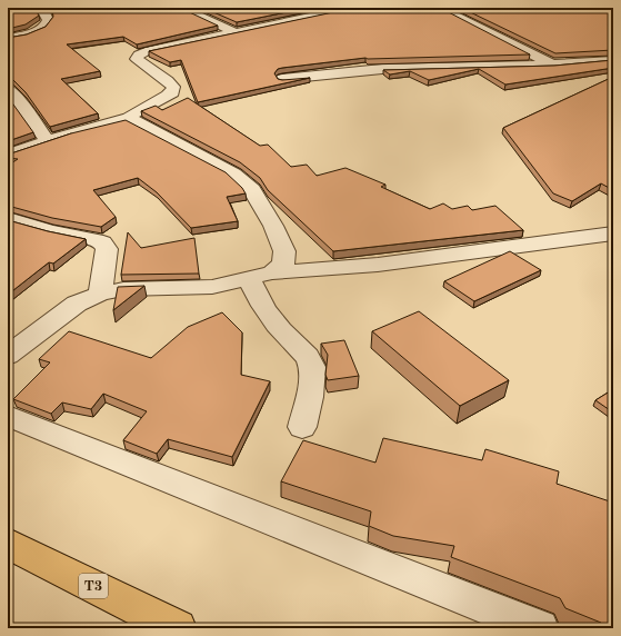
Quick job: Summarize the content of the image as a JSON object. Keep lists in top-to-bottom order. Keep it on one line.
{"streets":{"highway":["T3"]}}
